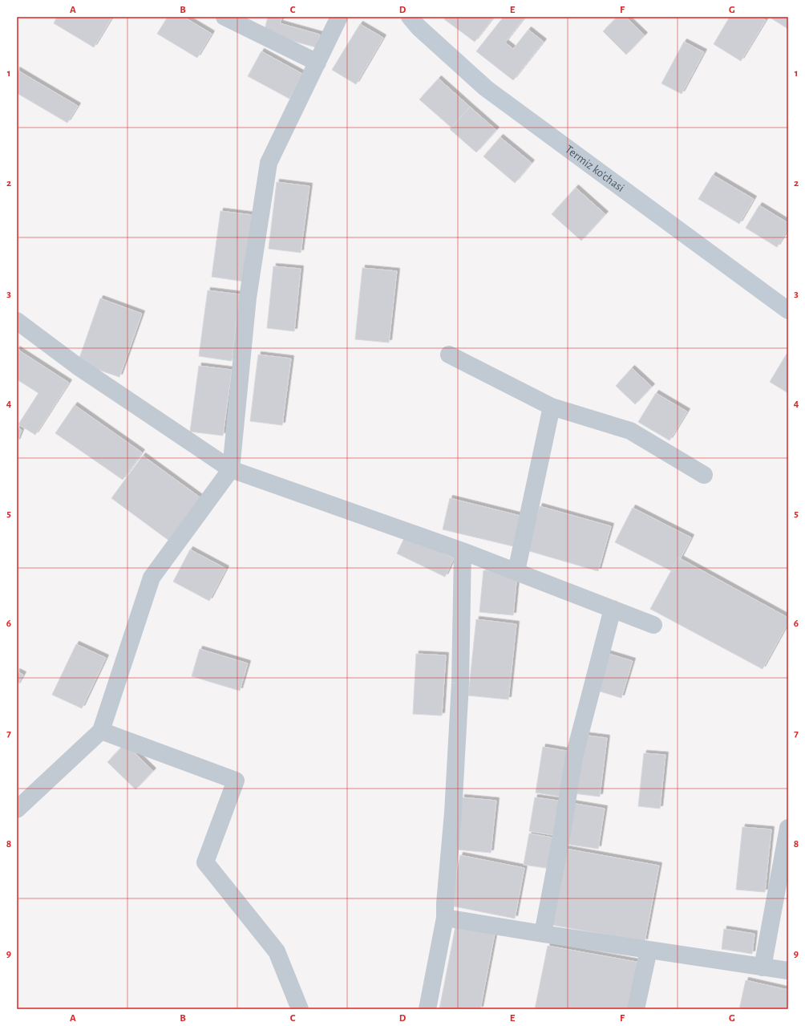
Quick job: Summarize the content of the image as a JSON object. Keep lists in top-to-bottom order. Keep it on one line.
{"streets":{"main road":["Termiz ko'chasi"]},"grid":{"columns":["A","B","C","D","E","F","G"],"rows":["1","2","3","4","5","6","7","8","9"]}}
